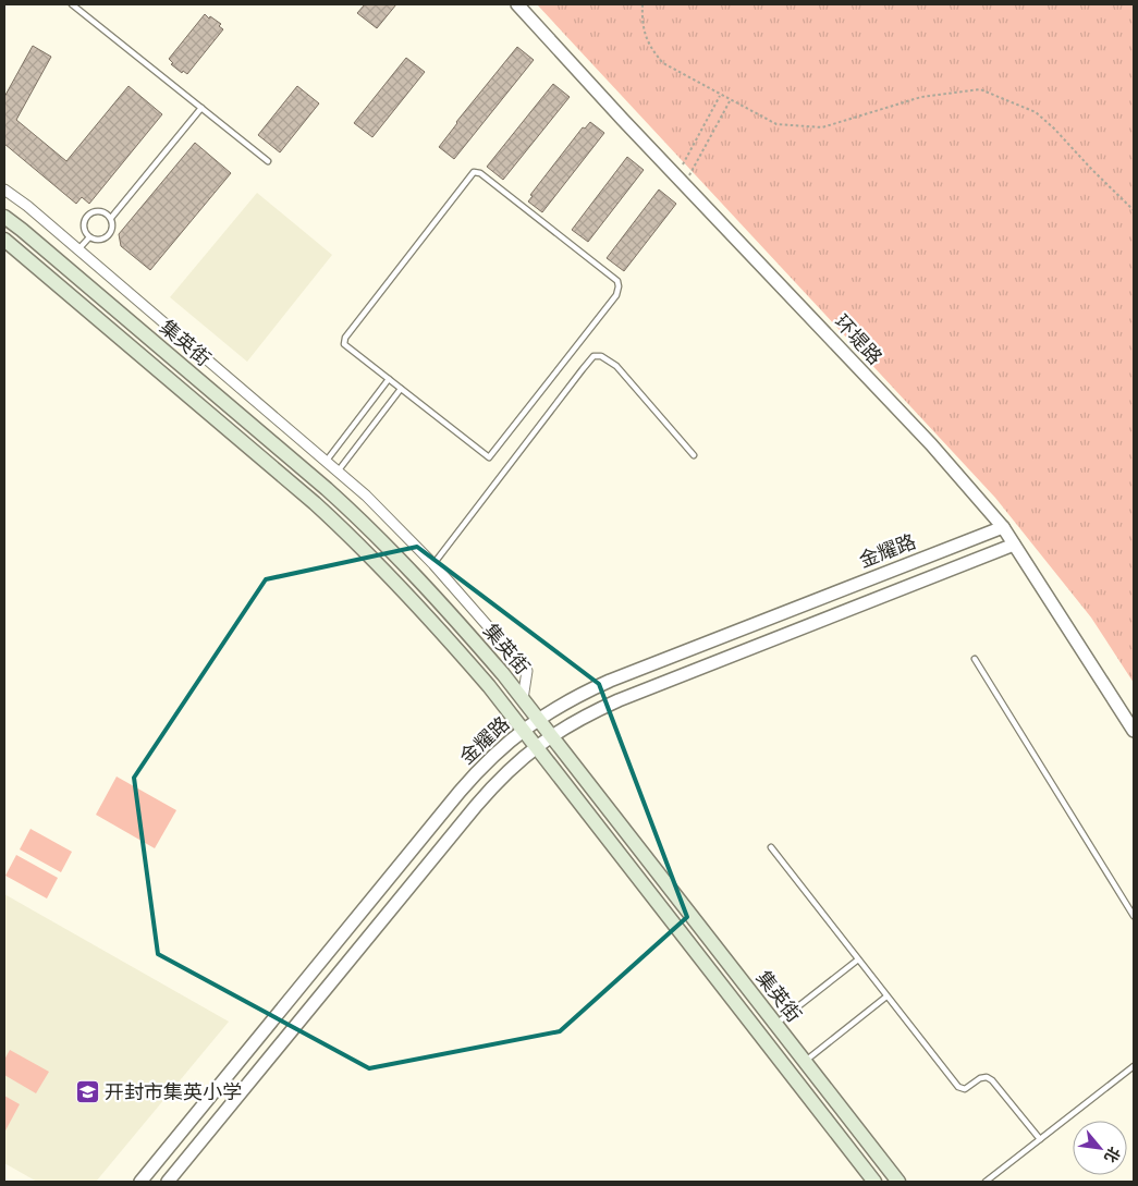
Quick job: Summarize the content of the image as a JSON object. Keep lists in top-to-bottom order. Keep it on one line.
{"streets":{"main road":["集英街"],"street":["环堤路","金耀路"]},"crossings":[["环堤路","金耀路"],["集英街","金耀路"]],"places":{"school or university":["开封市集英小学"]},"north":"bottom right"}
